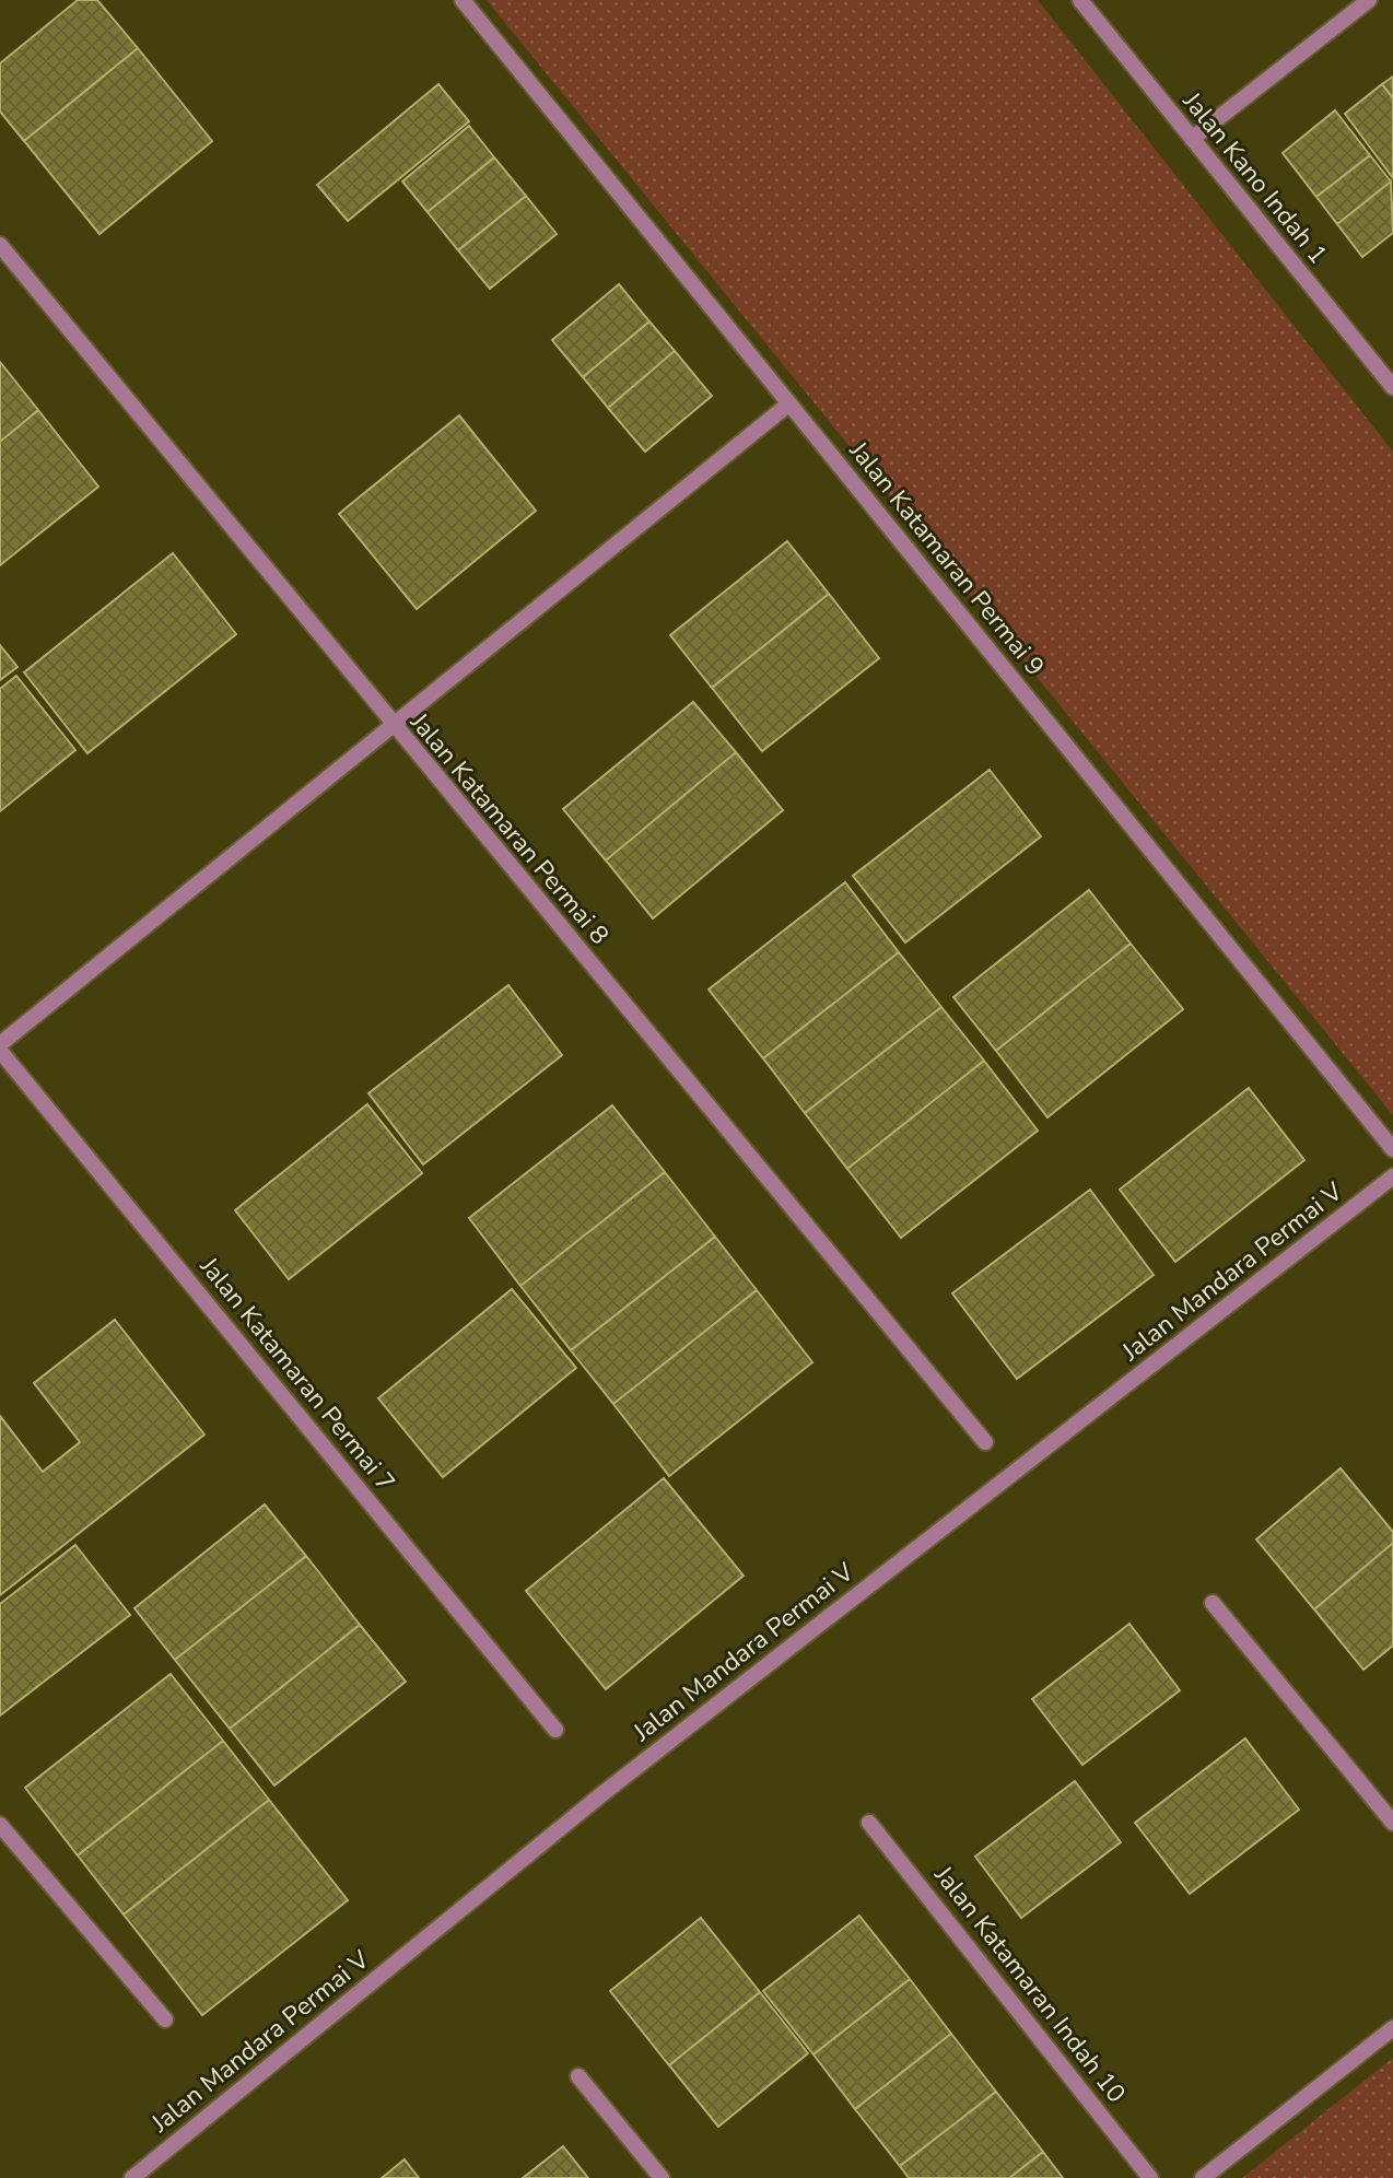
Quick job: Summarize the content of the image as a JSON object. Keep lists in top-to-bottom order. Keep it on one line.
{"streets":{"street":["Jalan Kano Indah 1","Jalan Katamaran Permai 9","Jalan Katamaran Permai 8","Jalan Mandara Permai V","Jalan Katamaran Permai 7","Jalan Katamaran Indah 10"]}}
